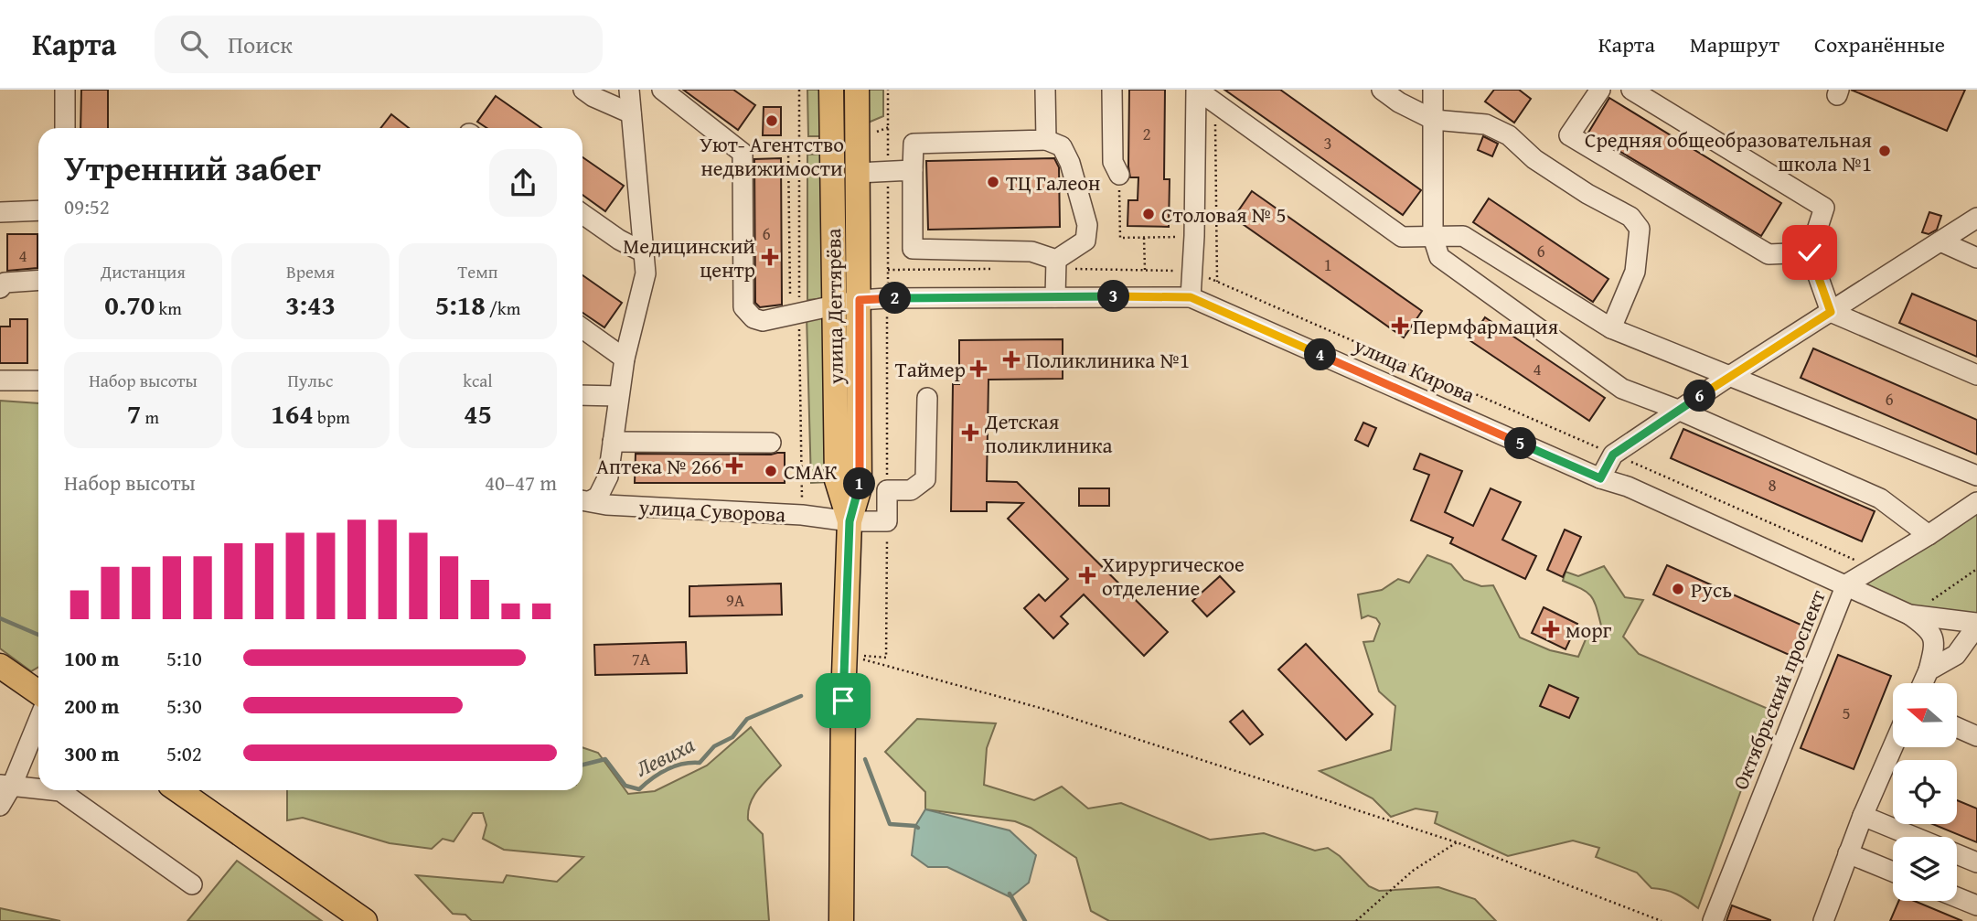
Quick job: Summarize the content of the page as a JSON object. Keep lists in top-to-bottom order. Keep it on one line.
{"streets":{"main road":["улица Дегтярёва"],"street":["улица Кирова","улица Суворова","Октябрьский проспект"]},"crossings":[["улица Дегтярёва","улица Кирова"],["улица Дегтярёва","улица Суворова"],["улица Кирова","Октябрьский проспект"]],"water":["Левиха"],"places":{"other":["Уют- Агентство недвижимости","Средняя общеобразовательная школа №1","ТЦ Галеон","Столовая № 5","СМАК","Русь"],"health":["Медицинский центр","Пермфармация","Поликлиника №1","Таймер","Детская поликлиника","Аптека № 266","Хирургическое отделение","морг"]},"house_numbers":["2","3","6","6","4","1","4","6","8","9А","7А","5"],"north":"left","page":{"header":"Карта","search":"Поиск","nav":["Карта","Маршрут","Сохранённые"],"heading":["Утренний забег","09:52"],"stats":[["Дистанция","0.70 km"],["Время","3:43"],["Темп","5:18 /km"],["Набор высоты","7 m"],["Пульс","164 bpm"],["kcal","45"]],"pins":["3","2","4","6","5","1"],"chart":["Набор высоты","40–47 m"],"list":[{"name":"100 m","note":"5:10"},{"name":"200 m","note":"5:30"},{"name":"300 m","note":"5:02"}]}}
